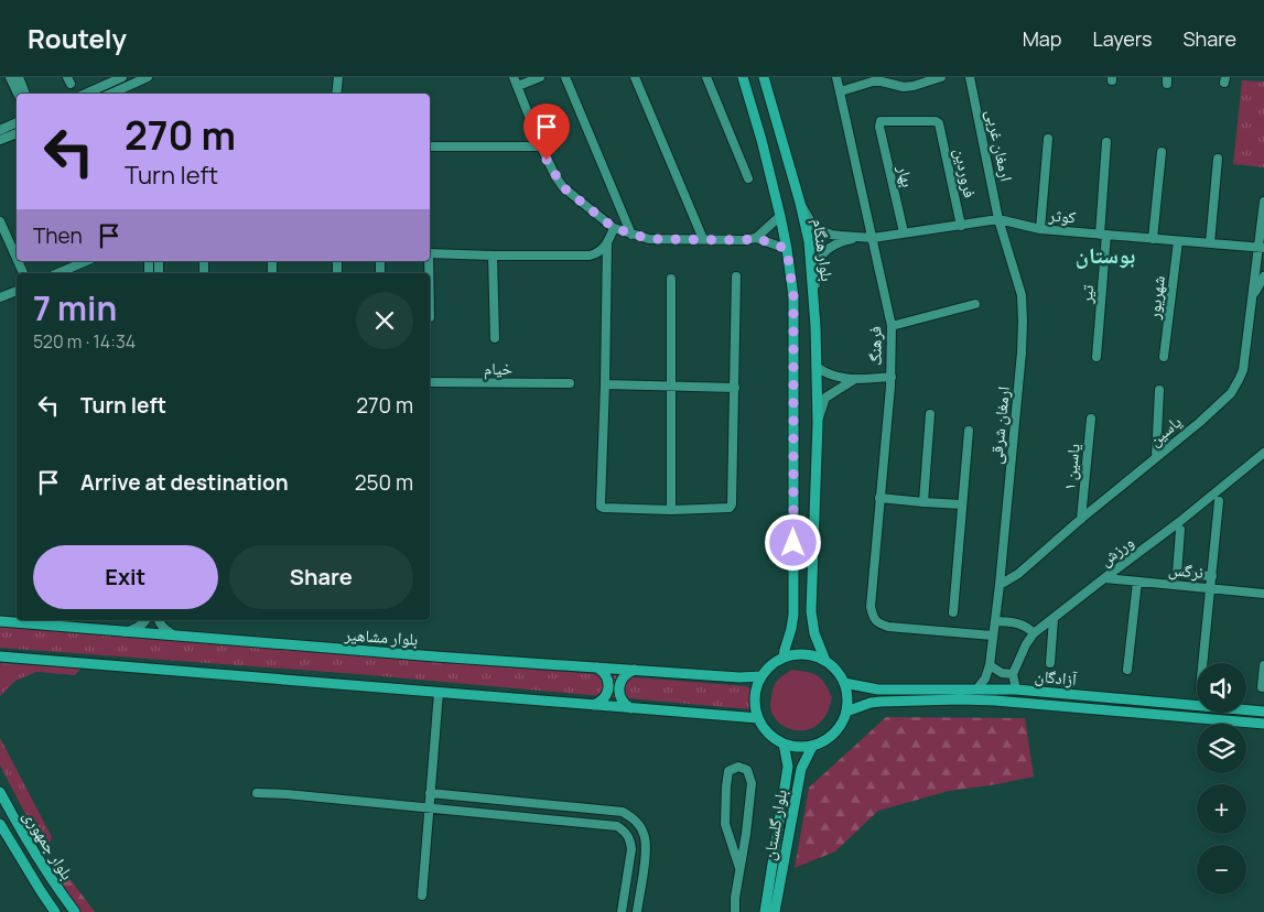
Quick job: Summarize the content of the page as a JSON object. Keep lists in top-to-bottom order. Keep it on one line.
{"streets":{"main road":["بلوار هنگام","بلوار مشاهیر","آزادگان","بلوار گلستان","بلوار جمهوری"],"street":["ارمغان غربی","فروردین","بهار","کوثر","تیر","شهریور","فرهنگ","خیام","ارمغان شرقی","یاسین","یاسین ۱","ورزش","نرگس"]},"crossings":[["ارمغان غربی","کوثر"],["ارمغان غربی","ارمغان شرقی"],["فروردین","بهار"],["فروردین","کوثر"],["بهار","کوثر"],["کوثر","بلوار هنگام"],["کوثر","تیر"],["کوثر","شهریور"],["کوثر","فرهنگ"],["کوثر","ارمغان شرقی"],["کوثر","یاسین"],["بلوار هنگام","بلوار مشاهیر"],["بلوار هنگام","آزادگان"],["بلوار هنگام","بلوار گلستان"],["فرهنگ","ارمغان شرقی"],["ارمغان شرقی","یاسین"],["یاسین","یاسین ۱"],["ورزش","نرگس"],["بلوار مشاهیر","آزادگان"],["بلوار مشاهیر","بلوار گلستان"],["آزادگان","بلوار گلستان"]],"districts":["بوستان"],"page":{"header":"Routely","nav":["Map","Layers","Share"],"turn":["270 m","Turn left"],"then":"Then","heading":["7 min","520 m · 14:34"],"list":[{"name":"Turn left","value":"270 m"},{"name":"Arrive at destination","value":"250 m"}],"buttons":["Exit","Share"],"map_buttons":["+","−"]}}
